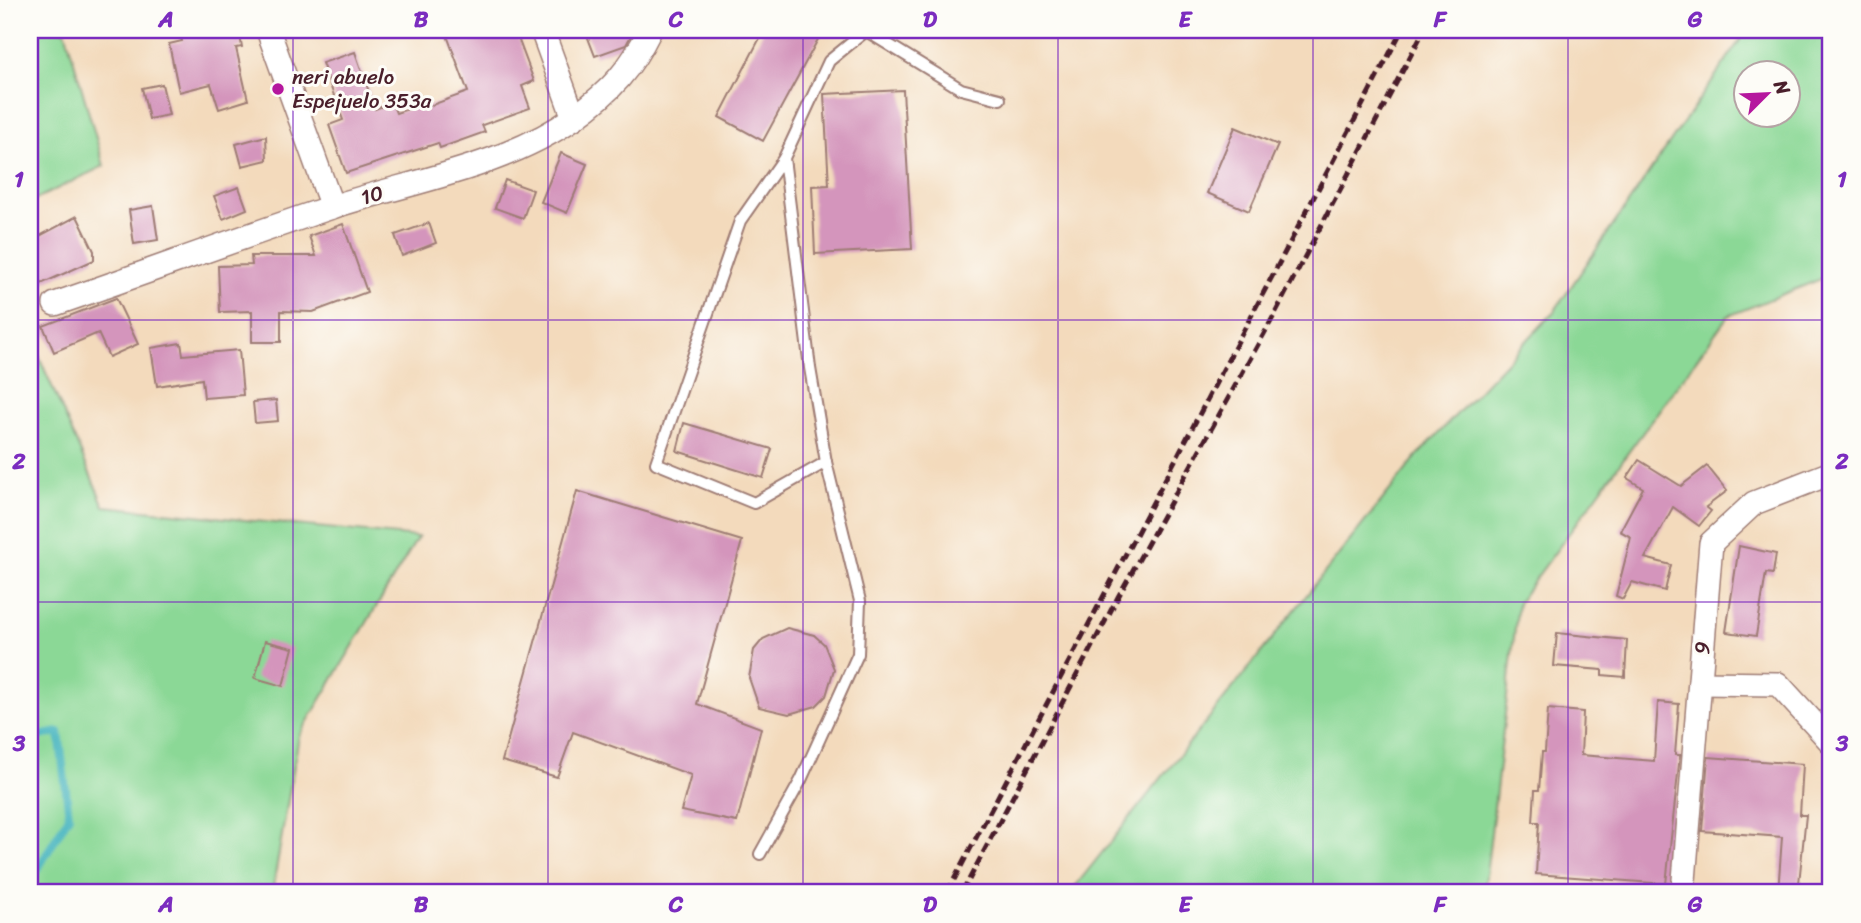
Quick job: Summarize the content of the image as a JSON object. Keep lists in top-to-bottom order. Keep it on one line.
{"streets":{"street":["10","9"]},"places":["neri abuelo Espejuelo 353a"],"north":"top right","grid":{"columns":["A","B","C","D","E","F","G"],"rows":["1","2","3"]}}
